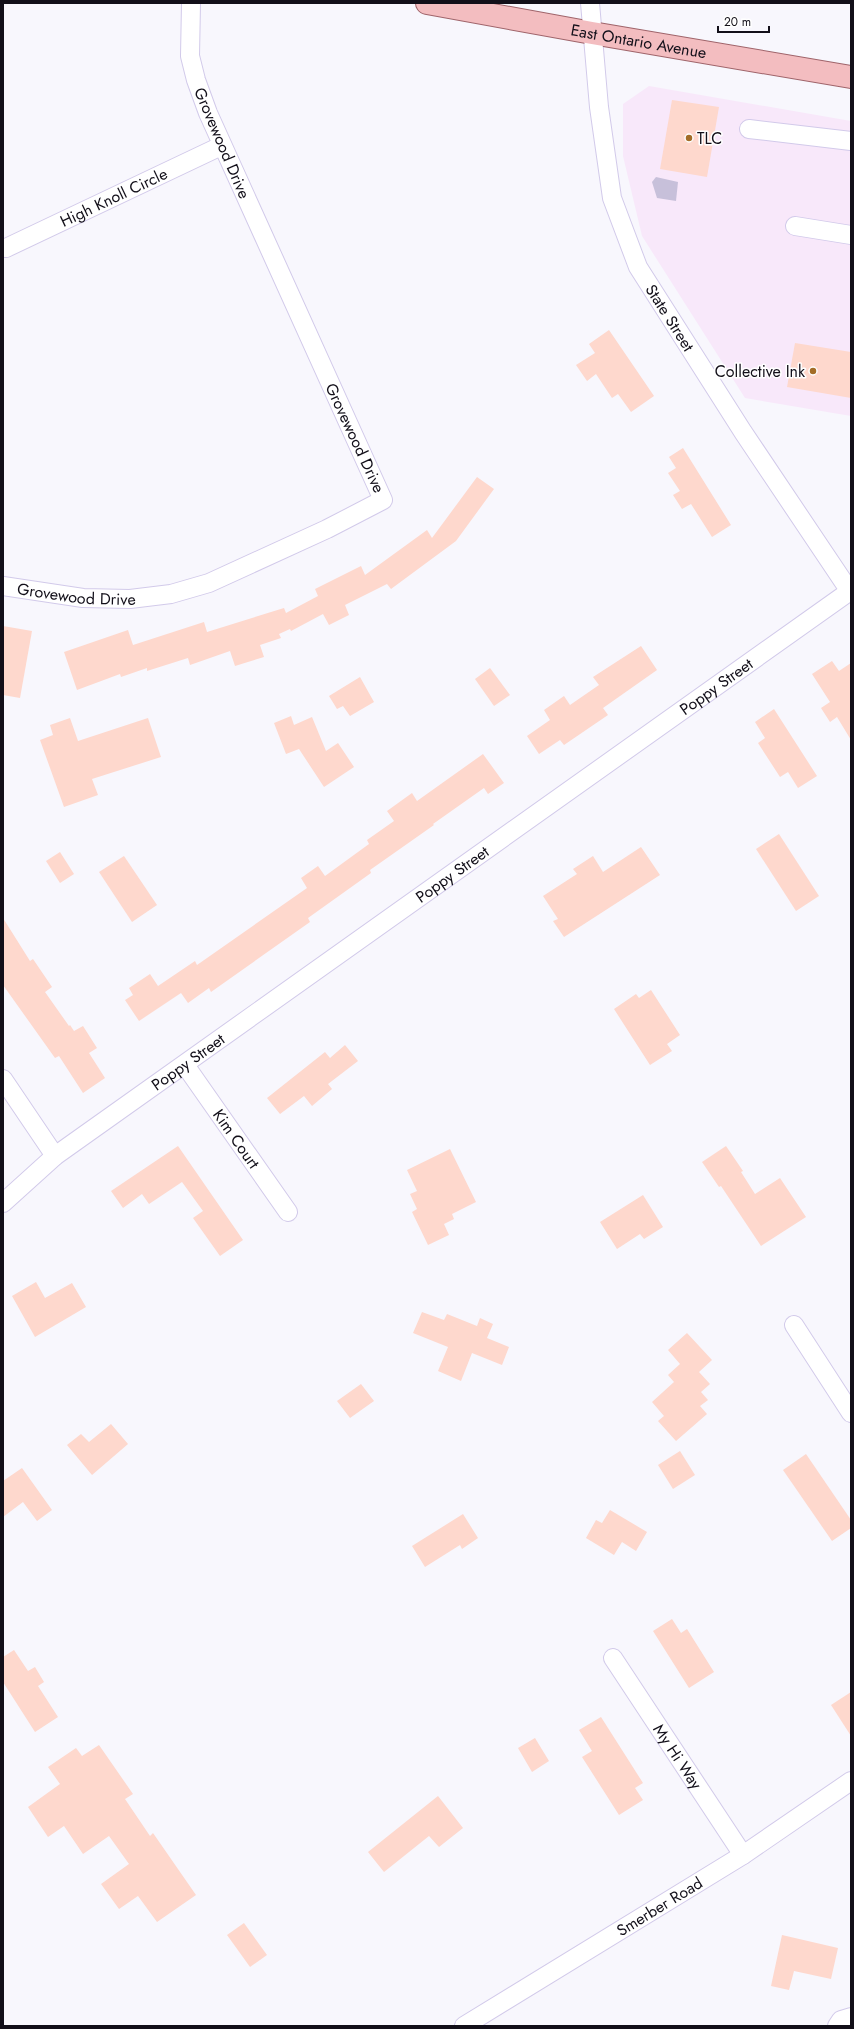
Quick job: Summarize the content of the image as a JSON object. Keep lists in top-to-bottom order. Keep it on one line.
{"streets":{"main road":["East Ontario Avenue"],"street":["Grovewood Drive","High Knoll Circle","State Street","Poppy Street","Kim Court","My Hi Way","Smerber Road"]},"crossings":[["East Ontario Avenue","State Street"],["Grovewood Drive","High Knoll Circle"],["State Street","Poppy Street"],["Poppy Street","Kim Court"],["My Hi Way","Smerber Road"]],"places":["TLC","Collective Ink"],"scale_bar":"20 m"}
